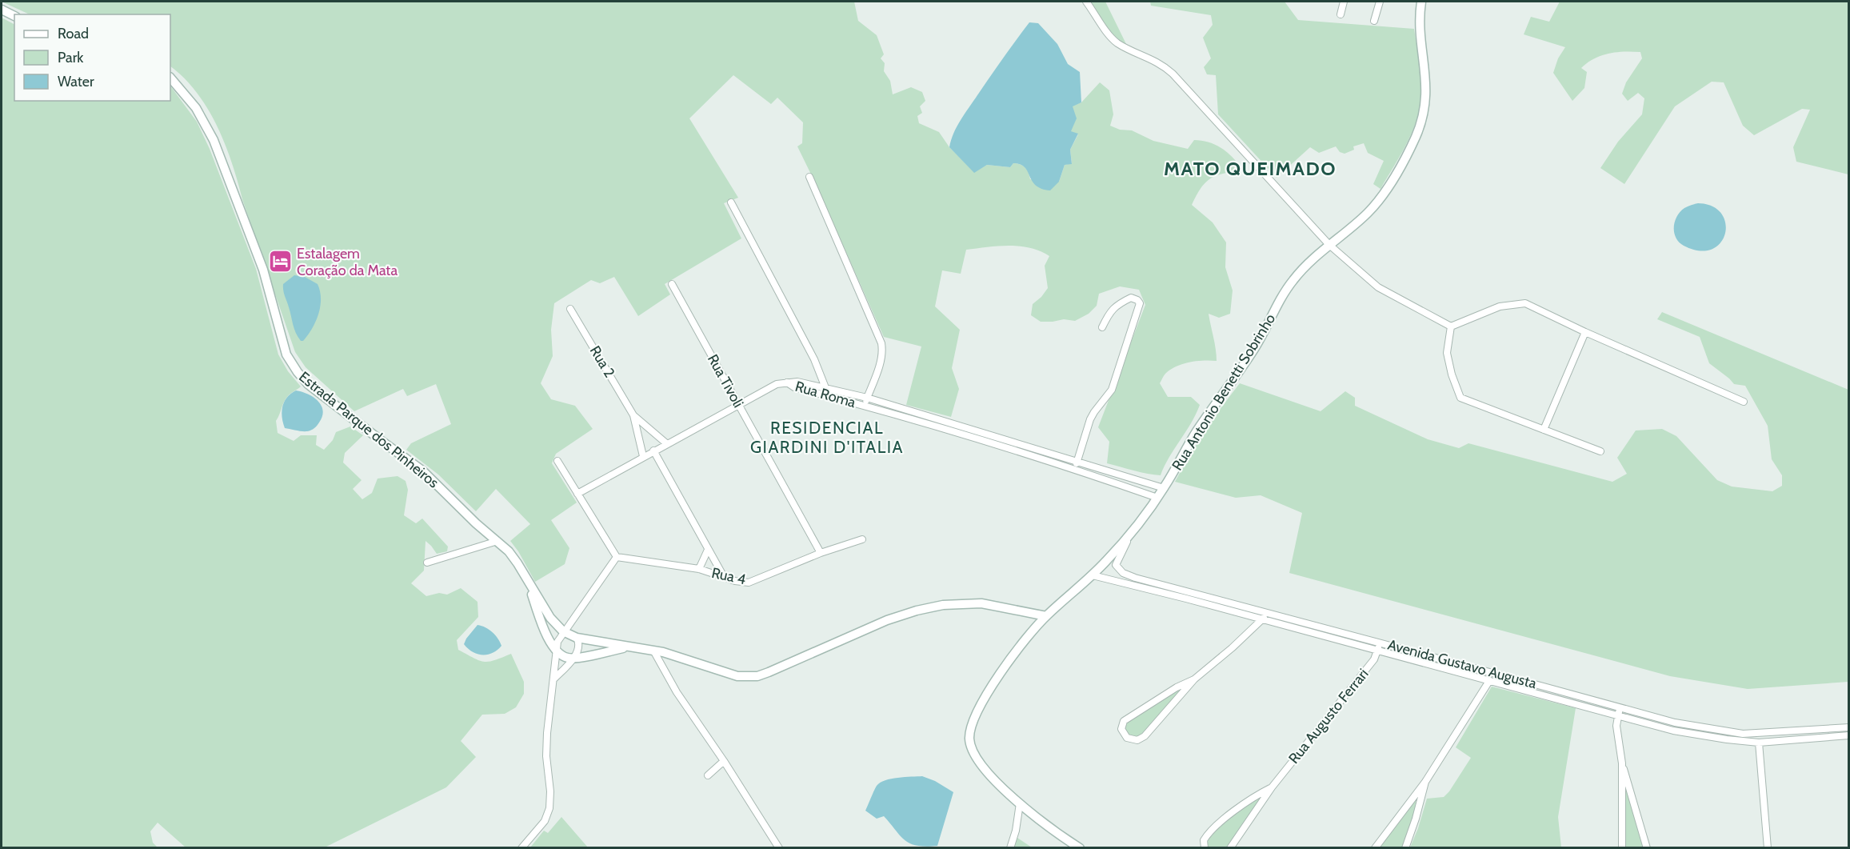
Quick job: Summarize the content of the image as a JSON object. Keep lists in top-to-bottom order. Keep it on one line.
{"streets":{"street":["Rua 2","Rua Tivoli","Rua Antonio Benetti Sobrinho","Rua Roma","Estrada Parque dos Pinheiros","Rua 4","Avenida Gustavo Augusta","Rua Augusto Ferrari"]},"crossings":[["Rua Tivoli","Rua 4"],["Rua Antonio Benetti Sobrinho","Rua Roma"],["Rua Antonio Benetti Sobrinho","Estrada Parque dos Pinheiros"],["Rua Antonio Benetti Sobrinho","Avenida Gustavo Augusta"],["Avenida Gustavo Augusta","Rua Augusto Ferrari"]],"districts":["MATO QUEIMADO","RESIDENCIAL GIARDINI D'ITALIA"],"places":{"hotel":["Estalagem Coração da Mata"]},"legend":["Road","Park","Water"]}
